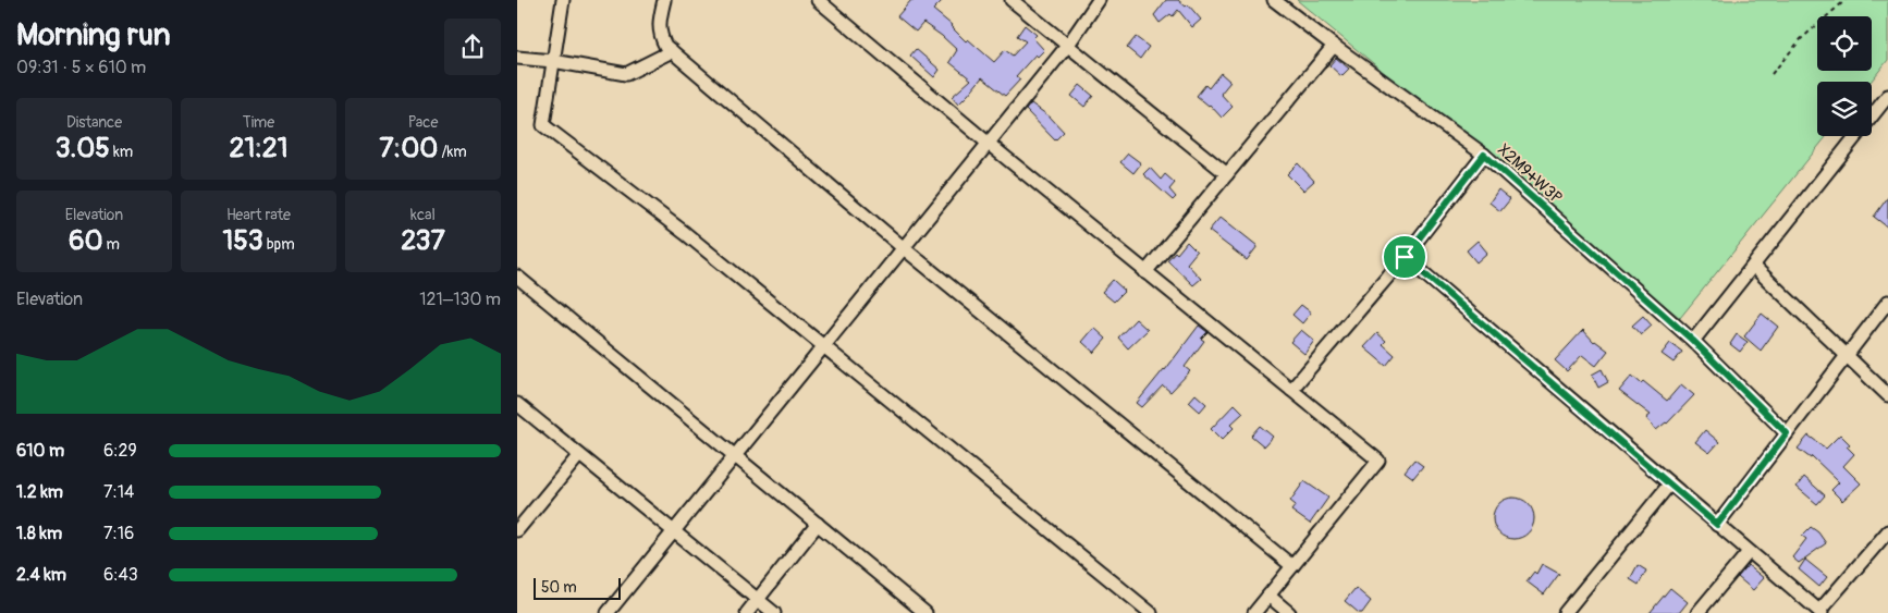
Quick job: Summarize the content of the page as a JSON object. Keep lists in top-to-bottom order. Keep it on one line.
{"streets":{"street":["X2M9+W3P"]},"scale_bar":"50 m","page":{"heading":["Morning run","09:31 · 5 × 610 m"],"stats":[["Distance","3.05 km"],["Time","21:21"],["Pace","7:00 /km"],["Elevation","60 m"],["Heart rate","153 bpm"],["kcal","237"]],"chart":["Elevation","121–130 m"],"list":[{"name":"610 m","note":"6:29"},{"name":"1.2 km","note":"7:14"},{"name":"1.8 km","note":"7:16"},{"name":"2.4 km","note":"6:43"}],"scale":"50 m"}}
